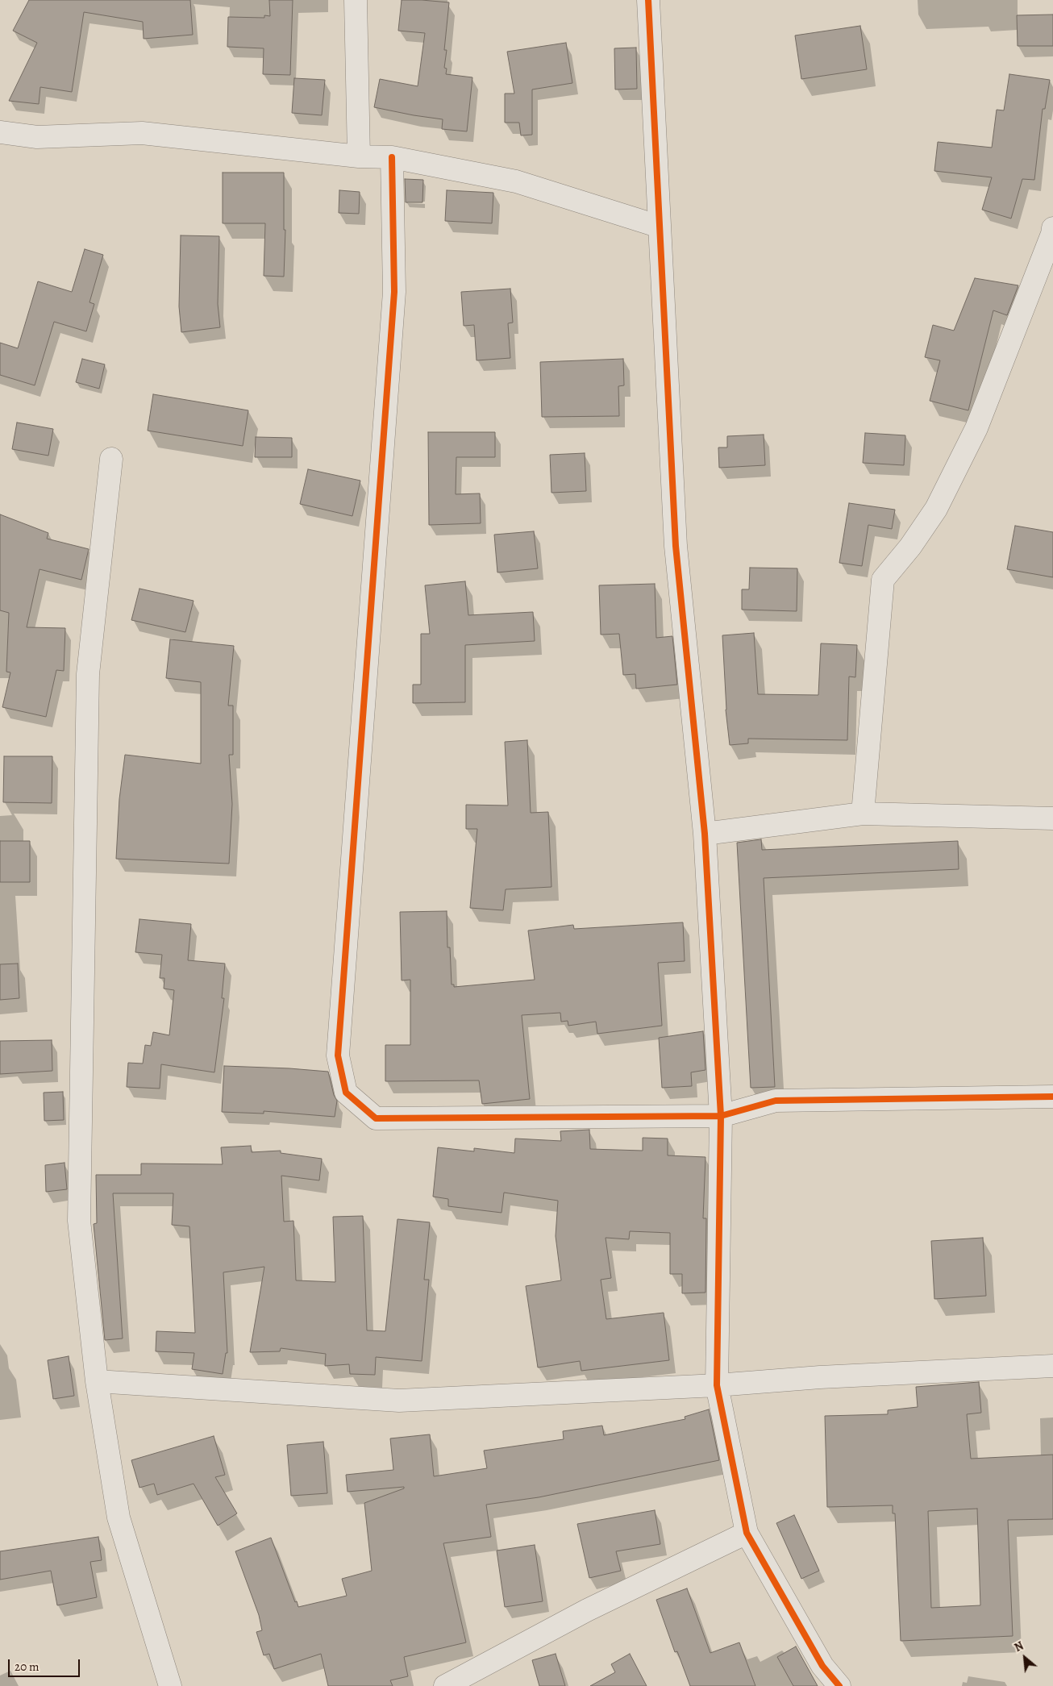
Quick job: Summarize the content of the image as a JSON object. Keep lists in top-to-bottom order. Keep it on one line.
{"scale_bar":"20 m","north":"top left"}
